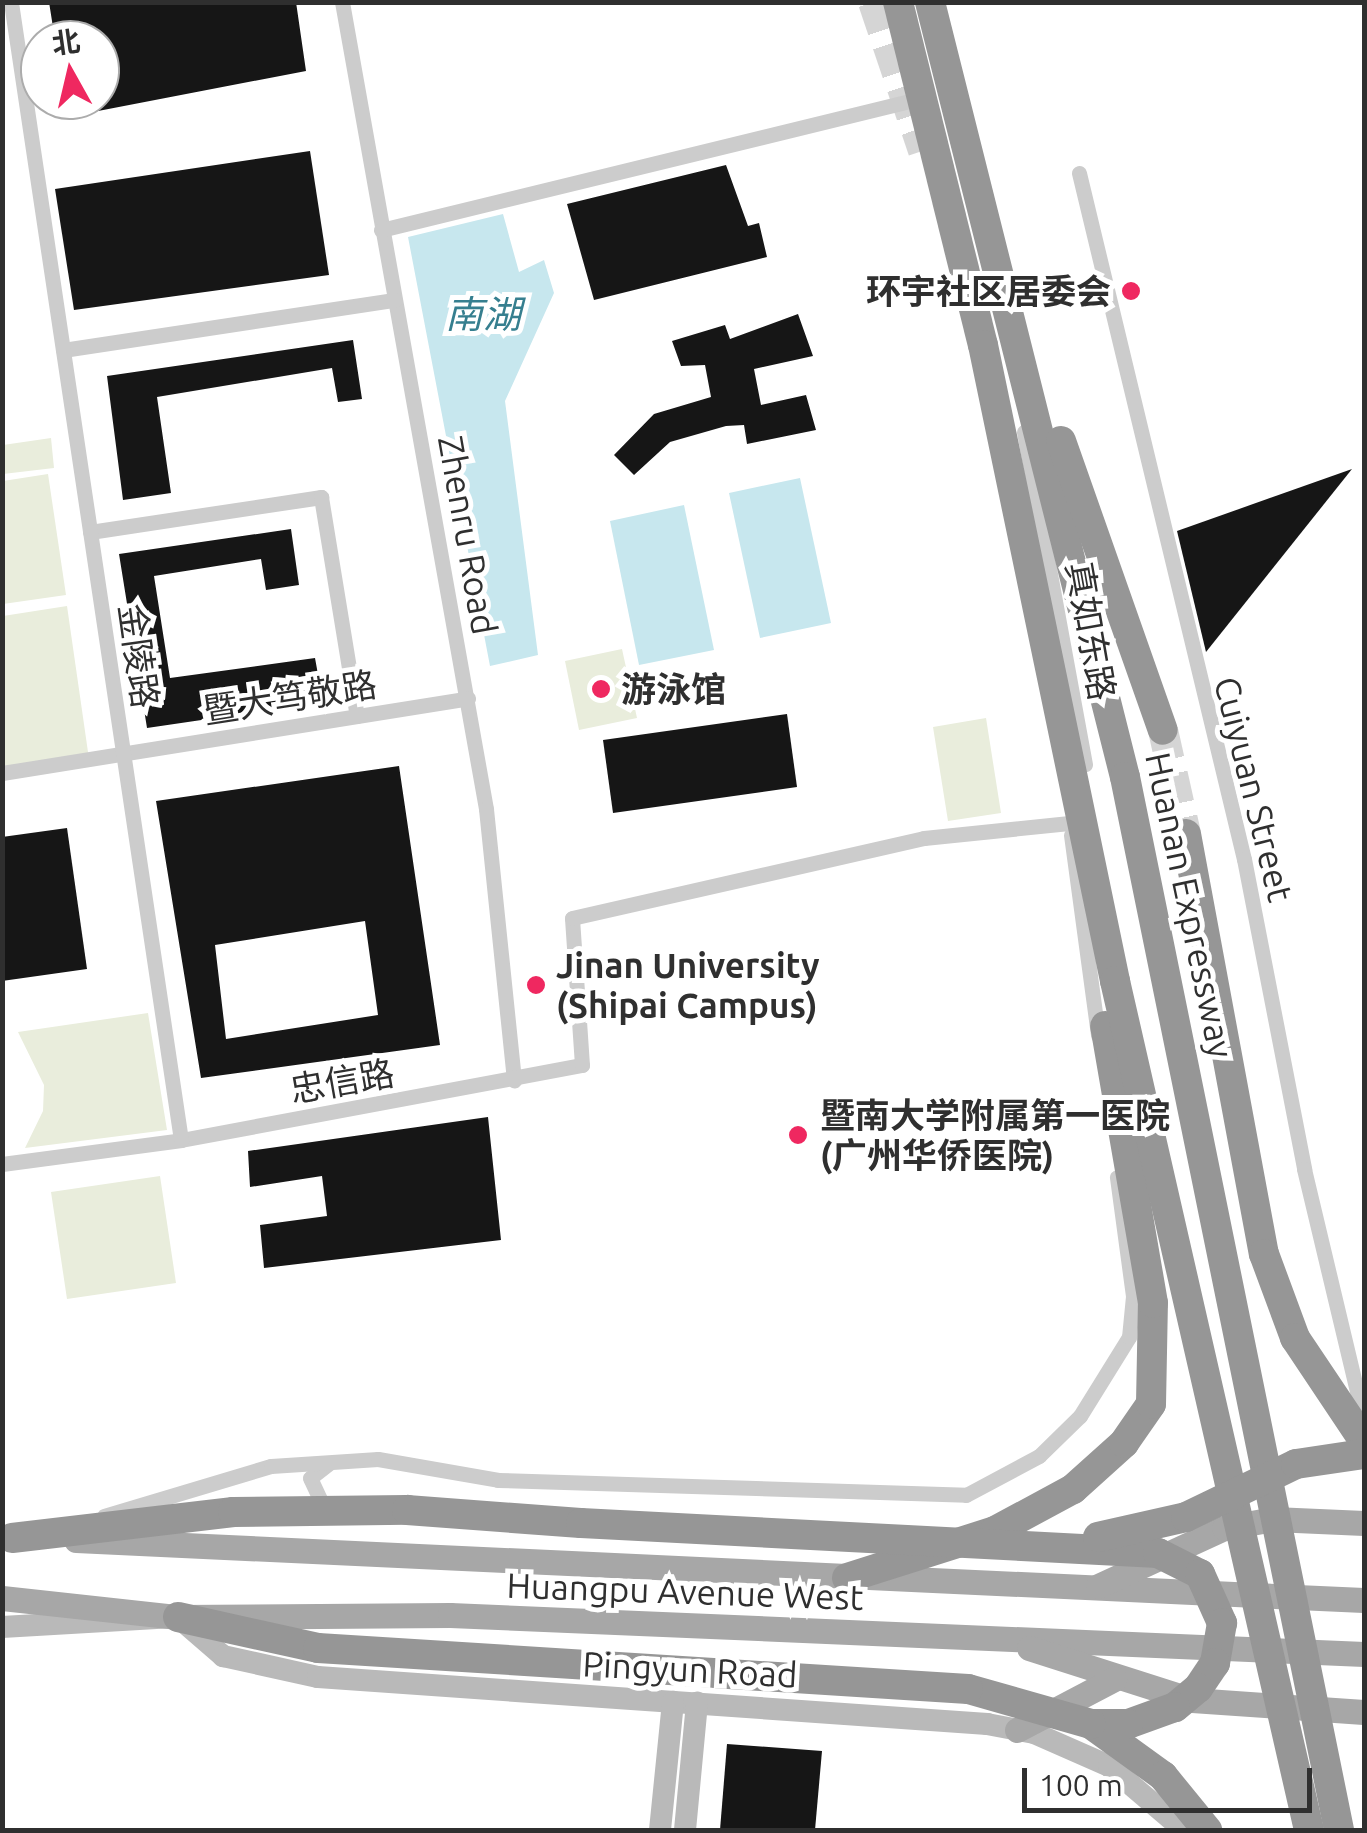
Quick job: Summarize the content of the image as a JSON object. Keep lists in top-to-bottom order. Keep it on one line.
{"streets":{"highway":["Huanan Expressway"],"main road":["Huangpu Avenue West"],"street":["Zhenru Road","真如东路","金陵路","暨大笃敬路","Cuiyuan Street","忠信路","Pingyun Road"]},"crossings":[["Zhenru Road","暨大笃敬路"],["Zhenru Road","忠信路"],["真如东路","Huanan Expressway"],["真如东路","忠信路"],["金陵路","暨大笃敬路"],["金陵路","忠信路"],["Huangpu Avenue West","Pingyun Road"]],"water":["南湖"],"places":["环宇社区居委会","游泳馆","Jinan University (Shipai Campus)","暨南大学附属第一医院 (广州华侨医院)"],"scale_bar":"100 m","north":"top"}
